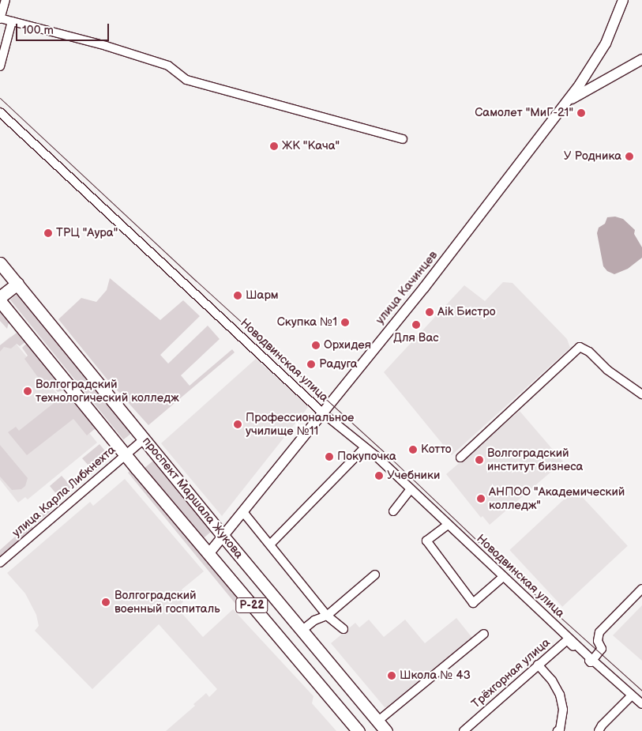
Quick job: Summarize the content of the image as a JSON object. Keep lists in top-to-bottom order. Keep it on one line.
{"streets":{"highway":["проспект Маршала Жукова","Р-22"],"main road":["улица Качинцев"],"street":["Новодвинская улица","улица Карла Либкнехта","Трёхгорная улица"]},"crossings":[["улица Качинцев","Новодвинская улица"],["улица Качинцев","проспект Маршала Жукова"],["Новодвинская улица","Трёхгорная улица"],["улица Карла Либкнехта","проспект Маршала Жукова"]],"places":["Самолет \"МиГ-21\"","ЖК \"Кача\"","У Родника","ТРЦ \"Аура\"","Шарм","Aik Бистро","Скупка №1","Для Вас","Орхидея","Радуга","Волгоградский технологический колледж","Профессиональное училище №11","Котто","Покупочка","Волгоградский институт бизнеса","Учебники","АНПОО \"Академический колледж\"","Волгоградский военный госпиталь","Школа № 43"],"scale_bar":"100 m"}
